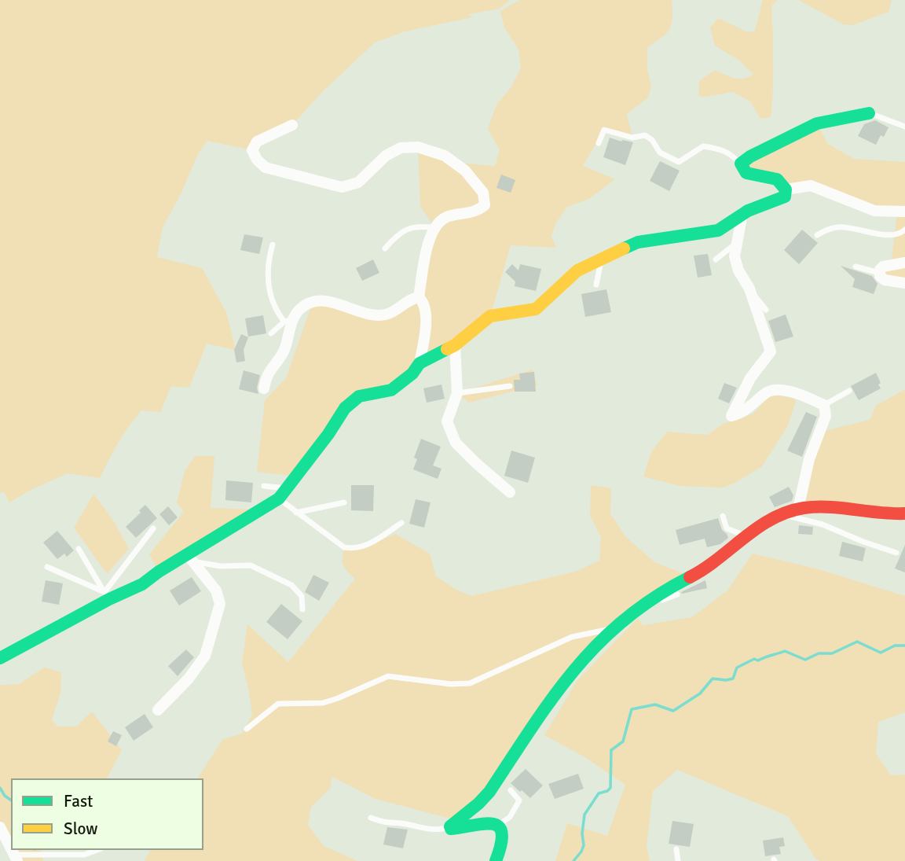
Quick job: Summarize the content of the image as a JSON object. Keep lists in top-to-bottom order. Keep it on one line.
{"legend":["Fast","Slow"]}
